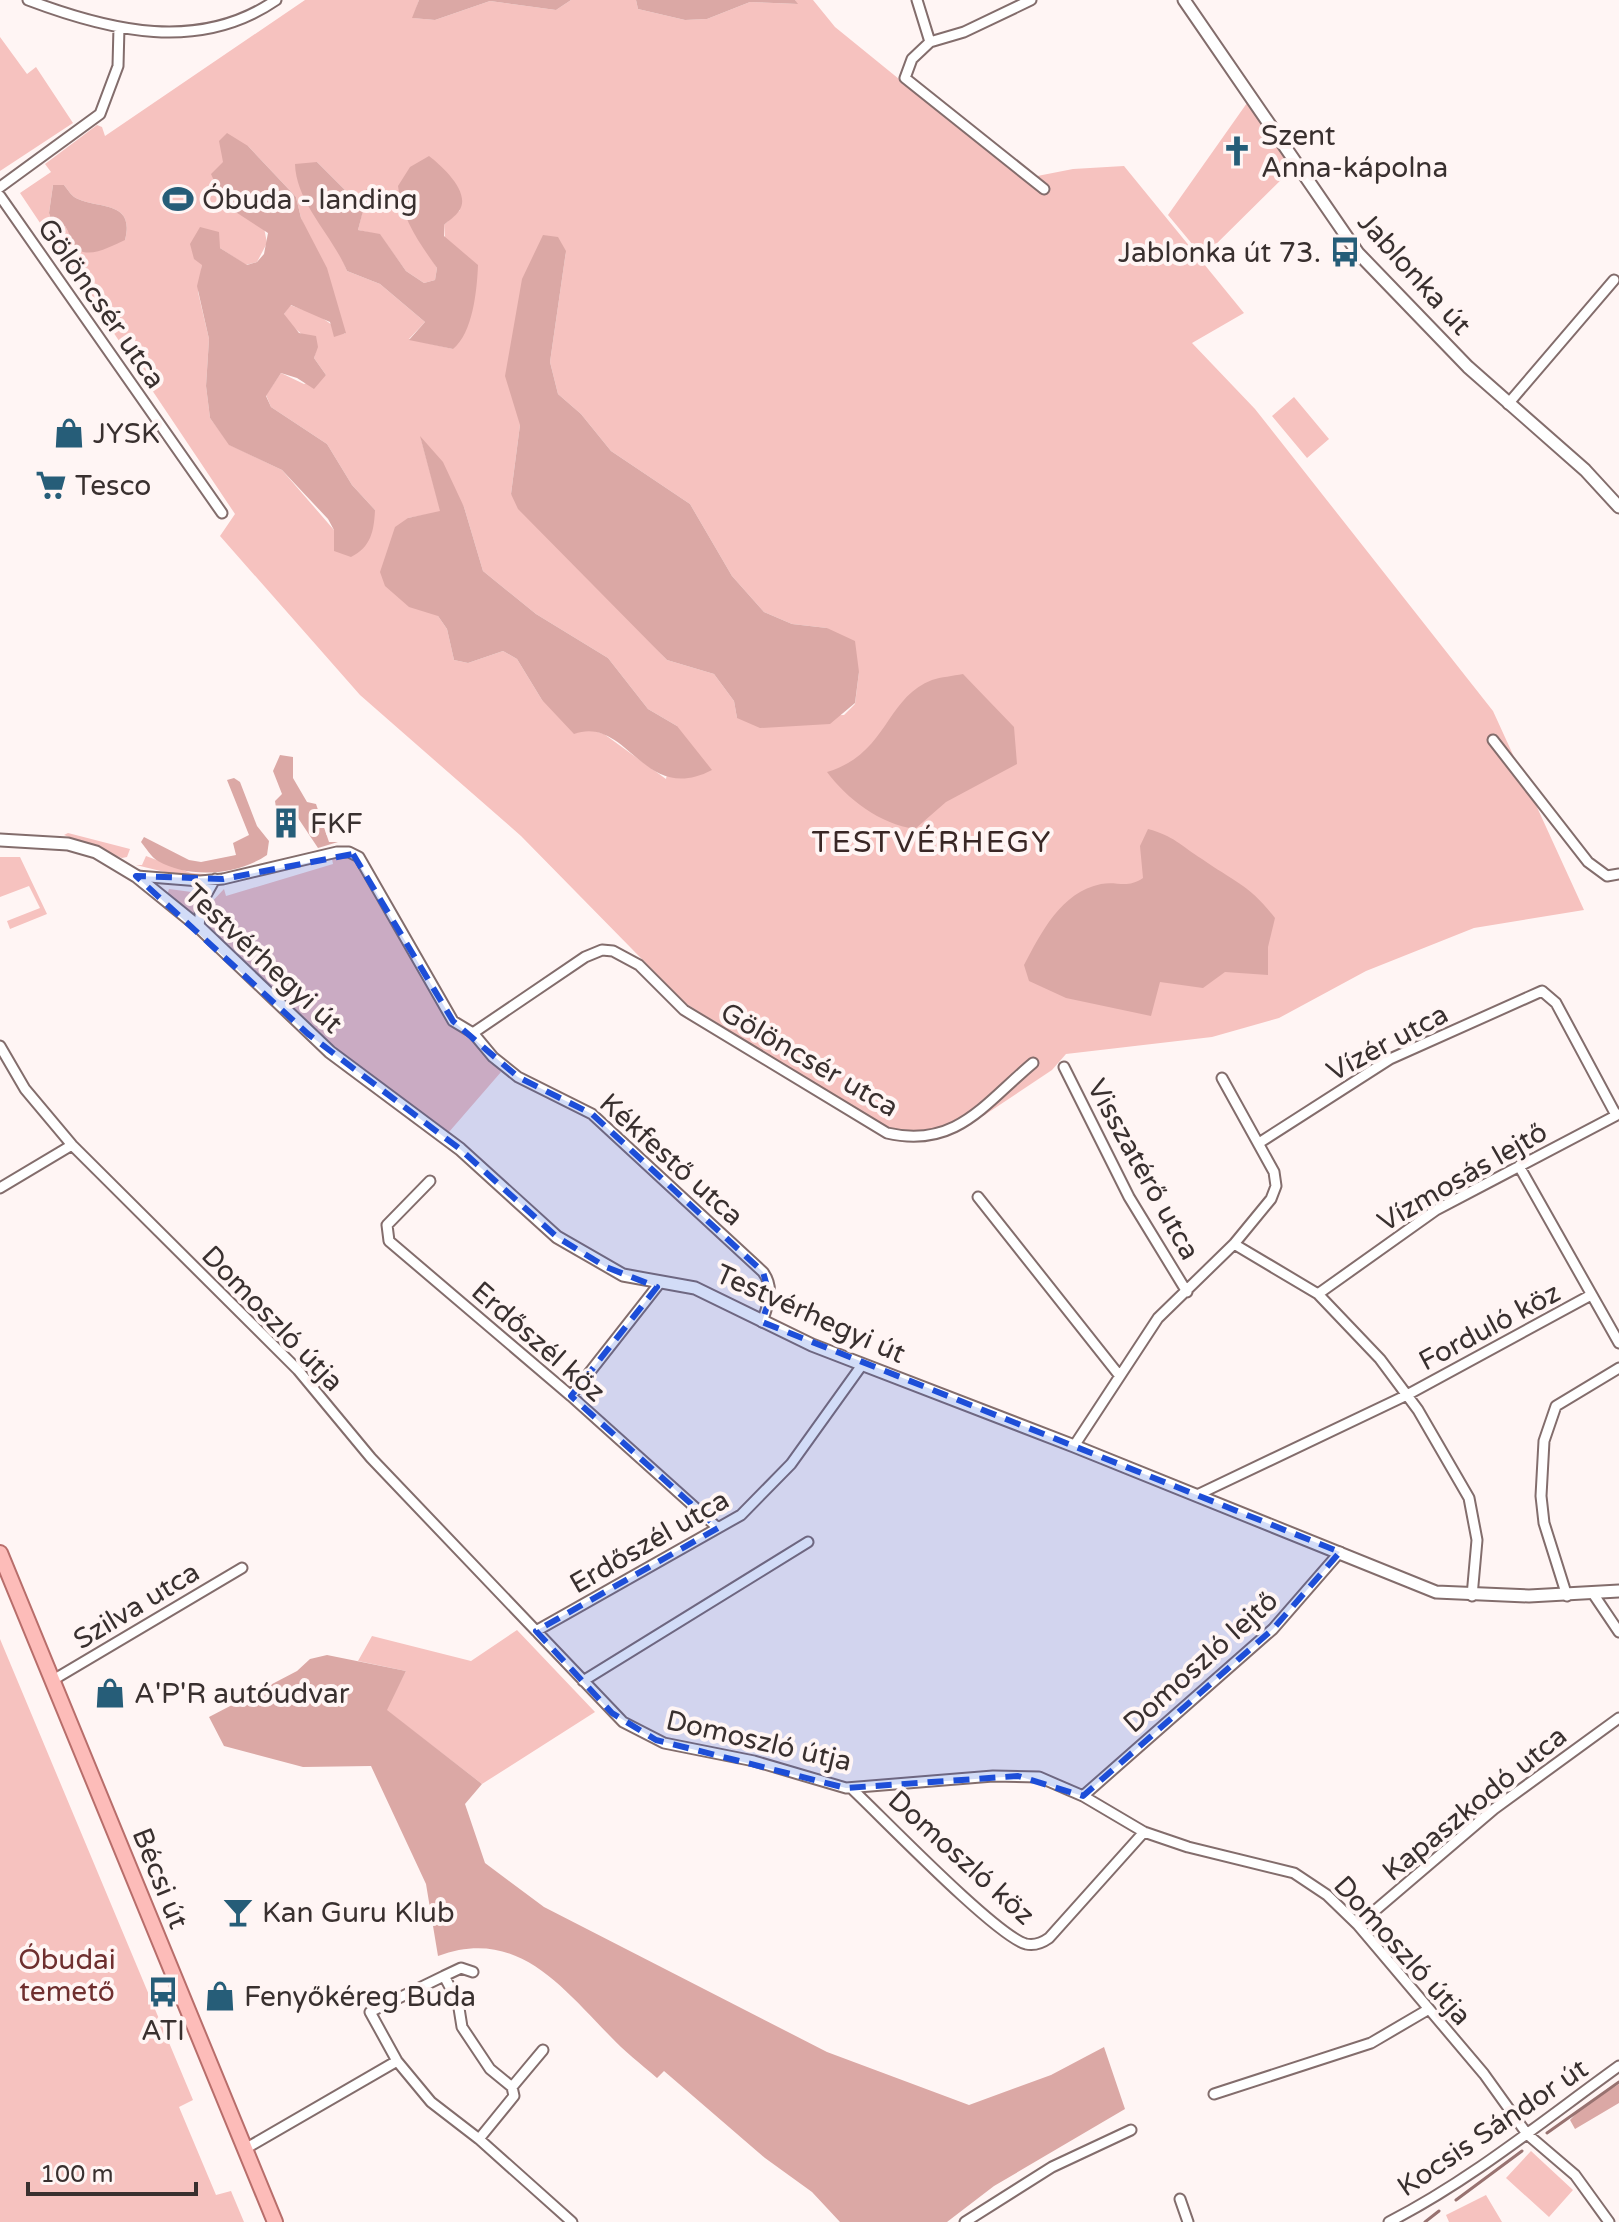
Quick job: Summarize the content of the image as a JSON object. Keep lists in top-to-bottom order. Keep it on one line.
{"streets":{"main road":["Bécsi út"],"street":["Jablonka út","Gölöncsér utca","Testvérhegyi út","Vízér utca","Kékfestő utca","Visszatérő utca","Vízmosás lejtő","Domoszló útja","Forduló köz","Erdőszél köz","Erdőszél utca","Szilva utca","Domoszló lejtő","Kapaszkodó utca","Domoszló köz","Kocsis Sándor út"]},"crossings":[["Gölöncsér utca","Kékfestő utca"],["Testvérhegyi út","Kékfestő utca"],["Testvérhegyi út","Visszatérő utca"],["Testvérhegyi út","Erdőszél utca"],["Testvérhegyi út","Domoszló lejtő"],["Vízér utca","Visszatérő utca"],["Vízér utca","Vízmosás lejtő"],["Domoszló útja","Erdőszél utca"],["Domoszló útja","Domoszló lejtő"],["Domoszló útja","Kapaszkodó utca"],["Domoszló útja","Domoszló köz"],["Domoszló útja","Kocsis Sándor út"],["Erdőszél köz","Erdőszél utca"],["Szilva utca","Bécsi út"]],"districts":["TESTVÉRHEGY"],"parks":["Óbudai temető"],"places":{"church":["Szent Anna-kápolna"],"sports":["Óbuda - landing"],"bus stop":["Jablonka út 73.","ATI"],"shop":["JYSK","A'P'R autóudvar","Fenyőkéreg Buda"],"supermarket":["Tesco"],"building":["FKF"],"bar":["Kan Guru Klub"]},"scale_bar":"100 m"}
